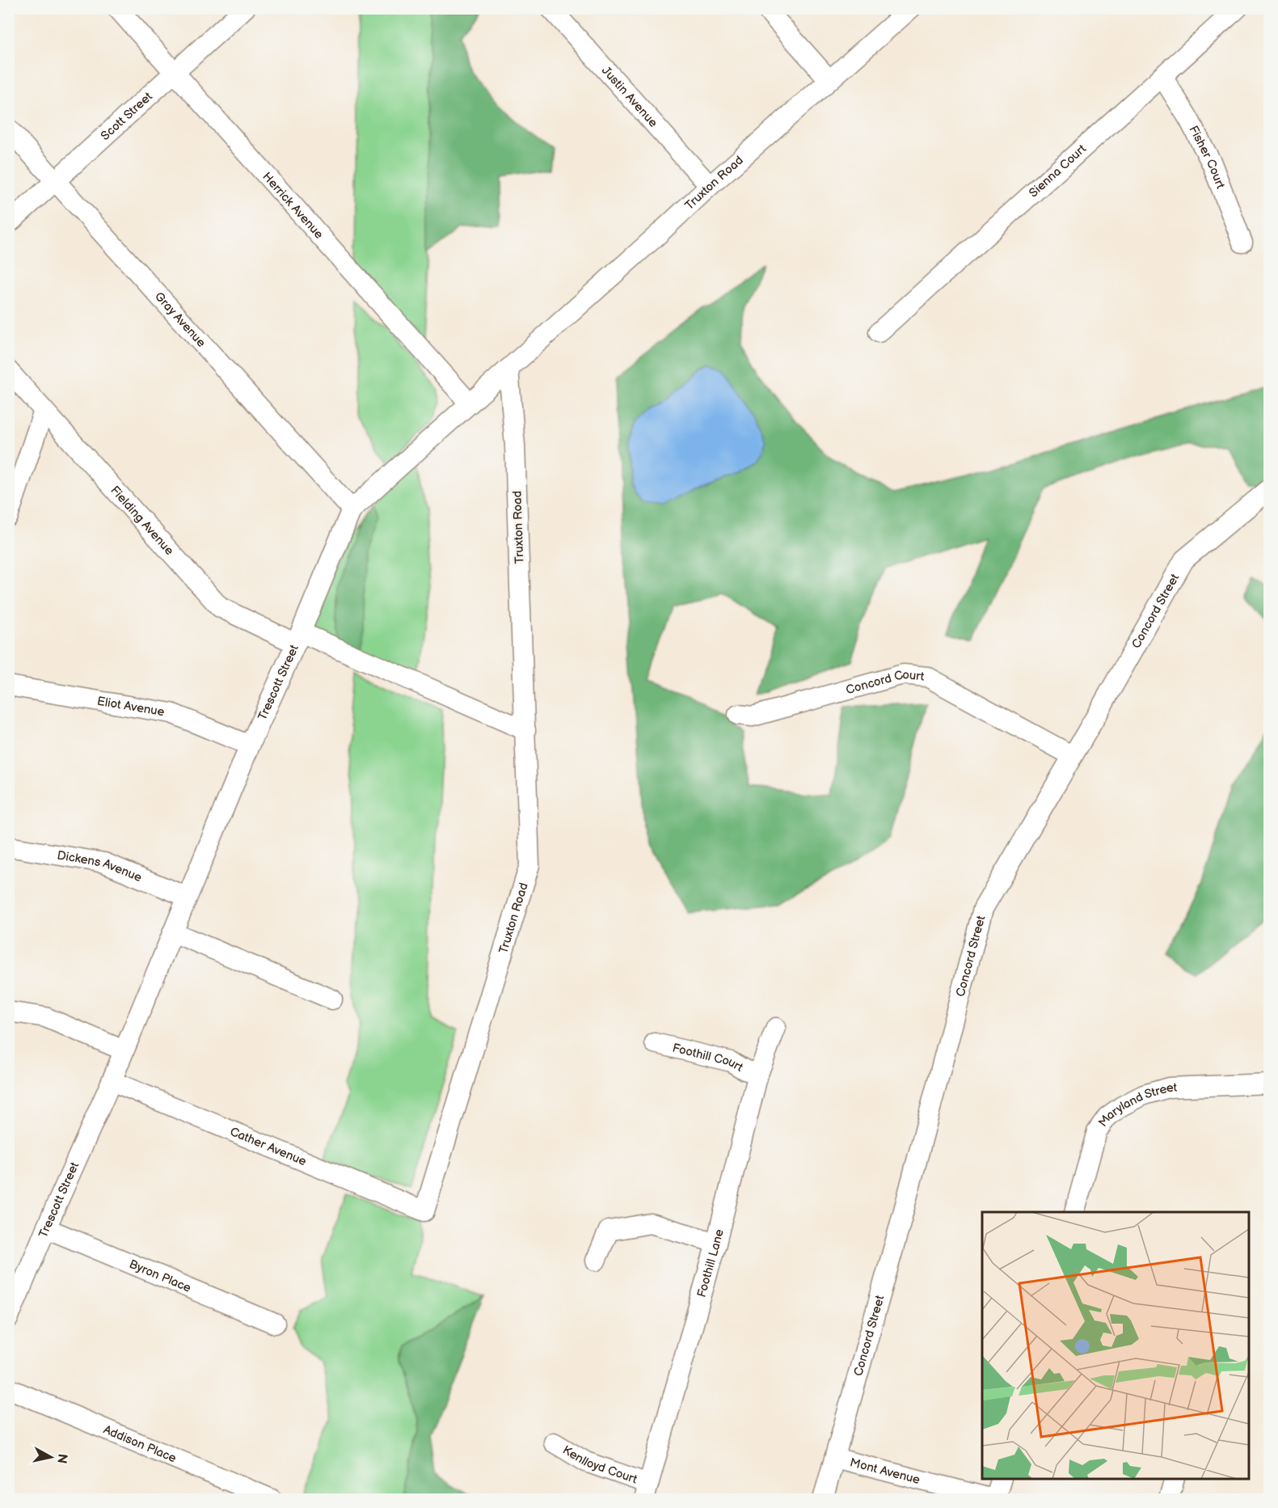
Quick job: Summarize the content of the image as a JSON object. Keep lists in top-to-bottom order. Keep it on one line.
{"streets":{"street":["Justin Avenue","Scott Street","Fisher Court","Sienna Court","Truxton Road","Herrick Avenue","Gray Avenue","Fielding Avenue","Concord Street","Trescott Street","Concord Court","Eliot Avenue","Dickens Avenue","Foothill Court","Maryland Street","Cather Avenue","Foothill Lane","Byron Place","Addison Place","Kenlloyd Court","Mont Avenue"]},"crossings":[["Justin Avenue","Truxton Road"],["Scott Street","Herrick Avenue"],["Scott Street","Gray Avenue"],["Fisher Court","Sienna Court"],["Truxton Road","Fielding Avenue"],["Truxton Road","Trescott Street"],["Truxton Road","Cather Avenue"],["Herrick Avenue","Trescott Street"],["Gray Avenue","Trescott Street"],["Fielding Avenue","Trescott Street"],["Concord Street","Concord Court"],["Concord Street","Mont Avenue"],["Trescott Street","Eliot Avenue"],["Trescott Street","Dickens Avenue"],["Trescott Street","Cather Avenue"],["Trescott Street","Byron Place"],["Foothill Court","Foothill Lane"],["Foothill Lane","Kenlloyd Court"]],"north":"right"}
